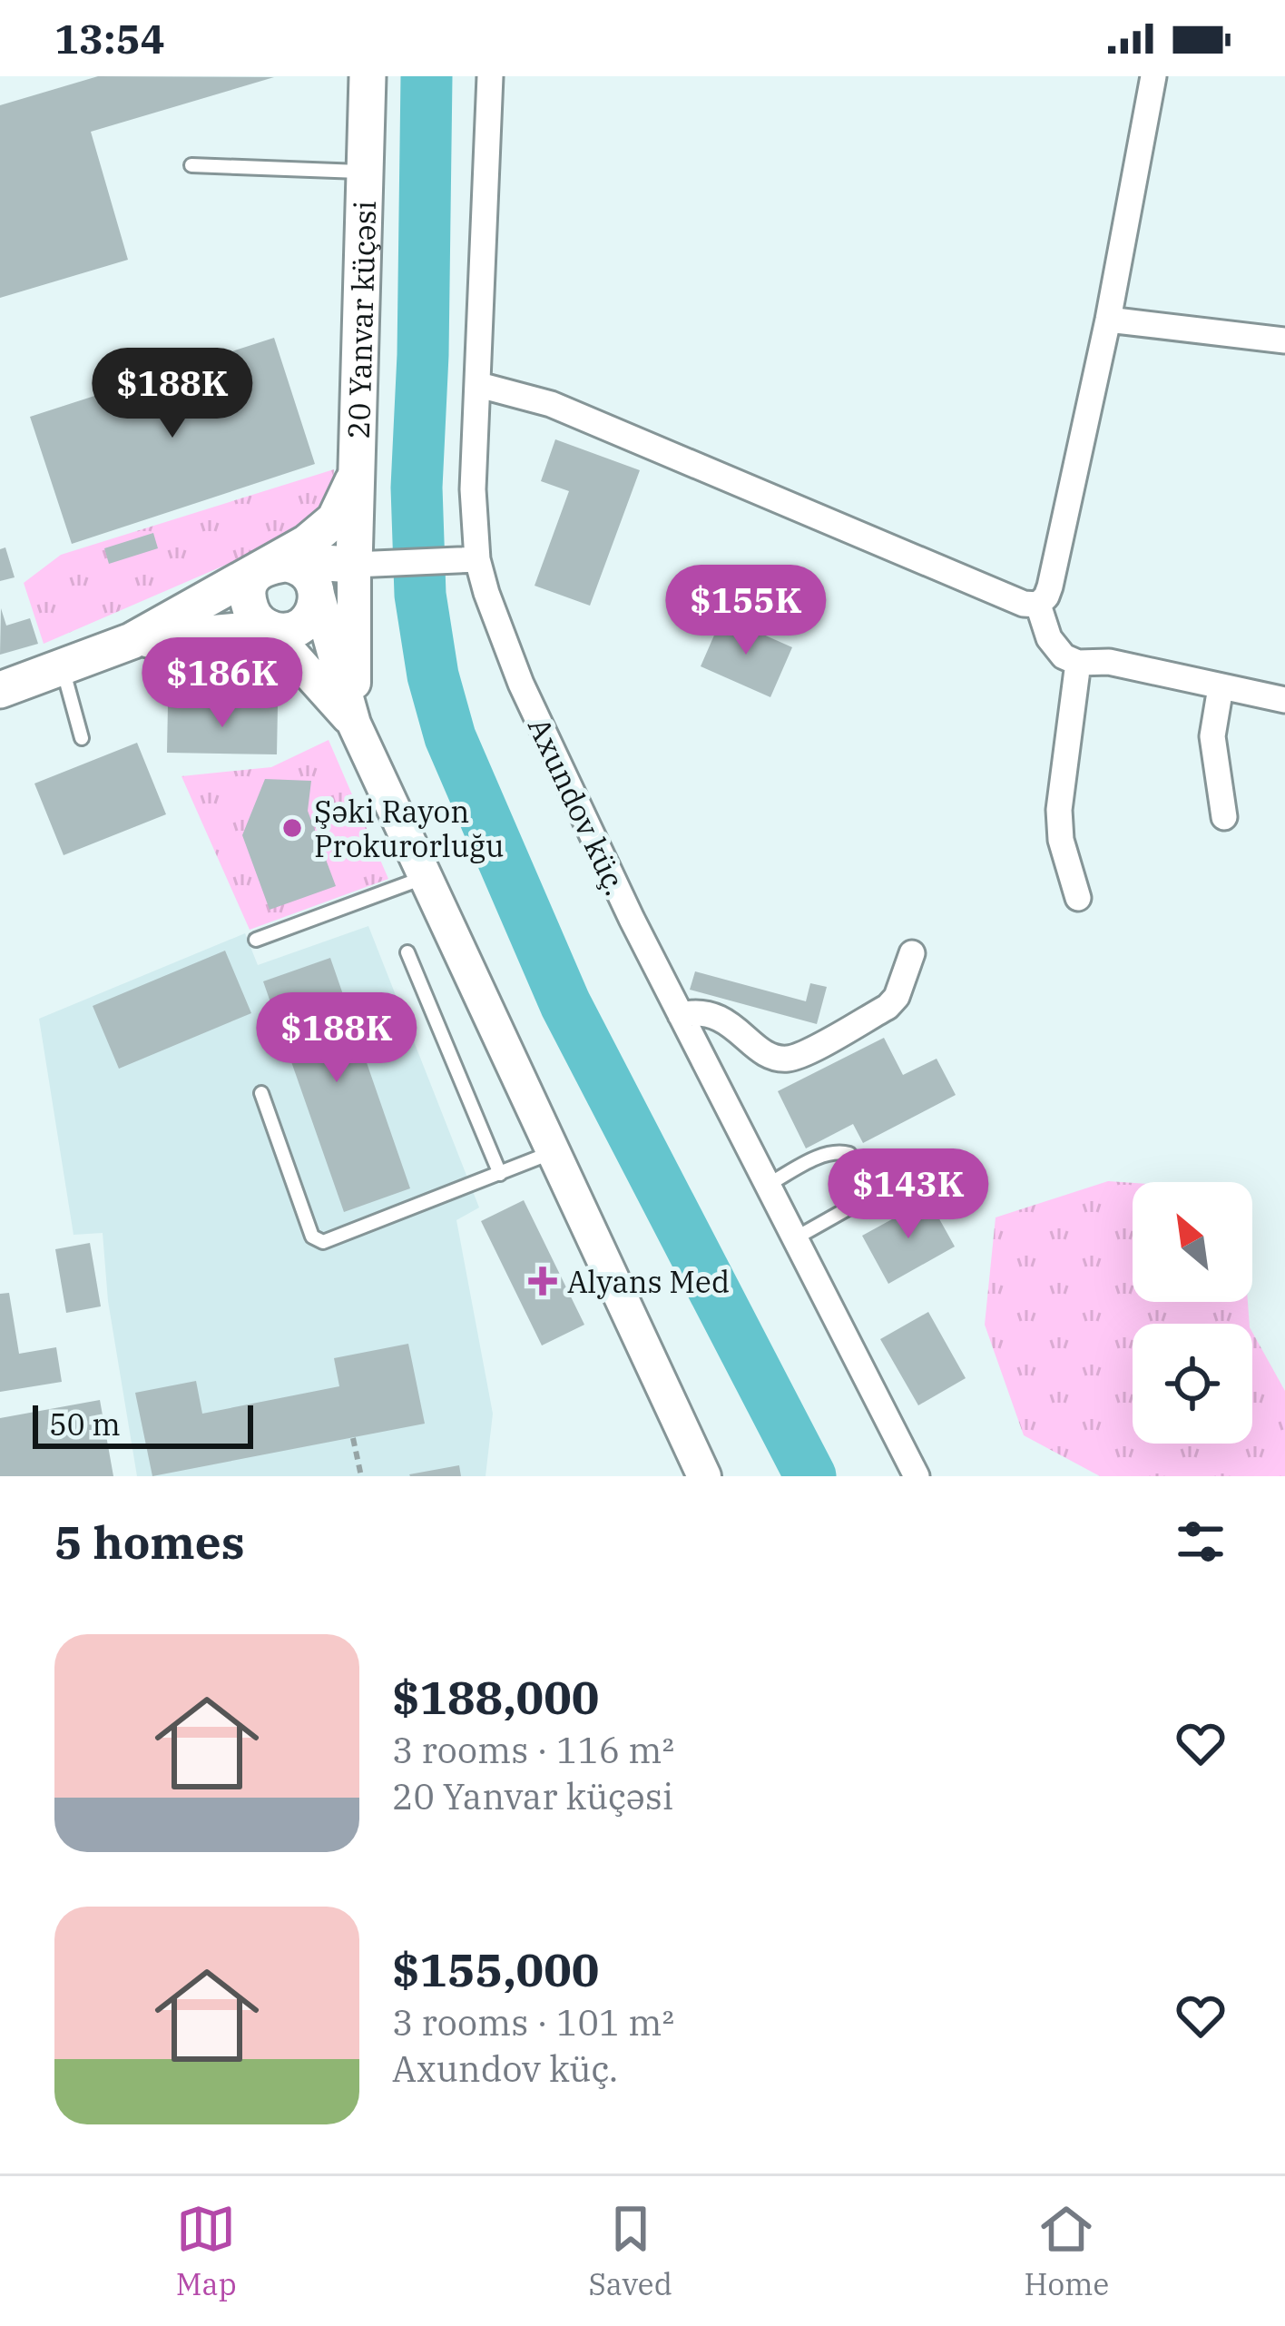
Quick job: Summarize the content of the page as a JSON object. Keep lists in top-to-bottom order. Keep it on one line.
{"streets":{"main road":["20 Yanvar küçəsi"],"street":["Axundov küç."]},"places":{"other":["Şəki Rayon Prokurorluğu"],"health":["Alyans Med"]},"scale_bar":"50 m","north":"top left","page":{"status":"13:54","price":["$188K","$155K","$186K","$188K","$143K"],"scale":"50 m","heading":"5 homes","list":[{"name":"$188,000","note":"3 rooms · 116 m² · 20 Yanvar küçəsi"},{"name":"$155,000","note":"3 rooms · 101 m² · Axundov küç."}],"tabs":["Map","Saved","Home"]}}
